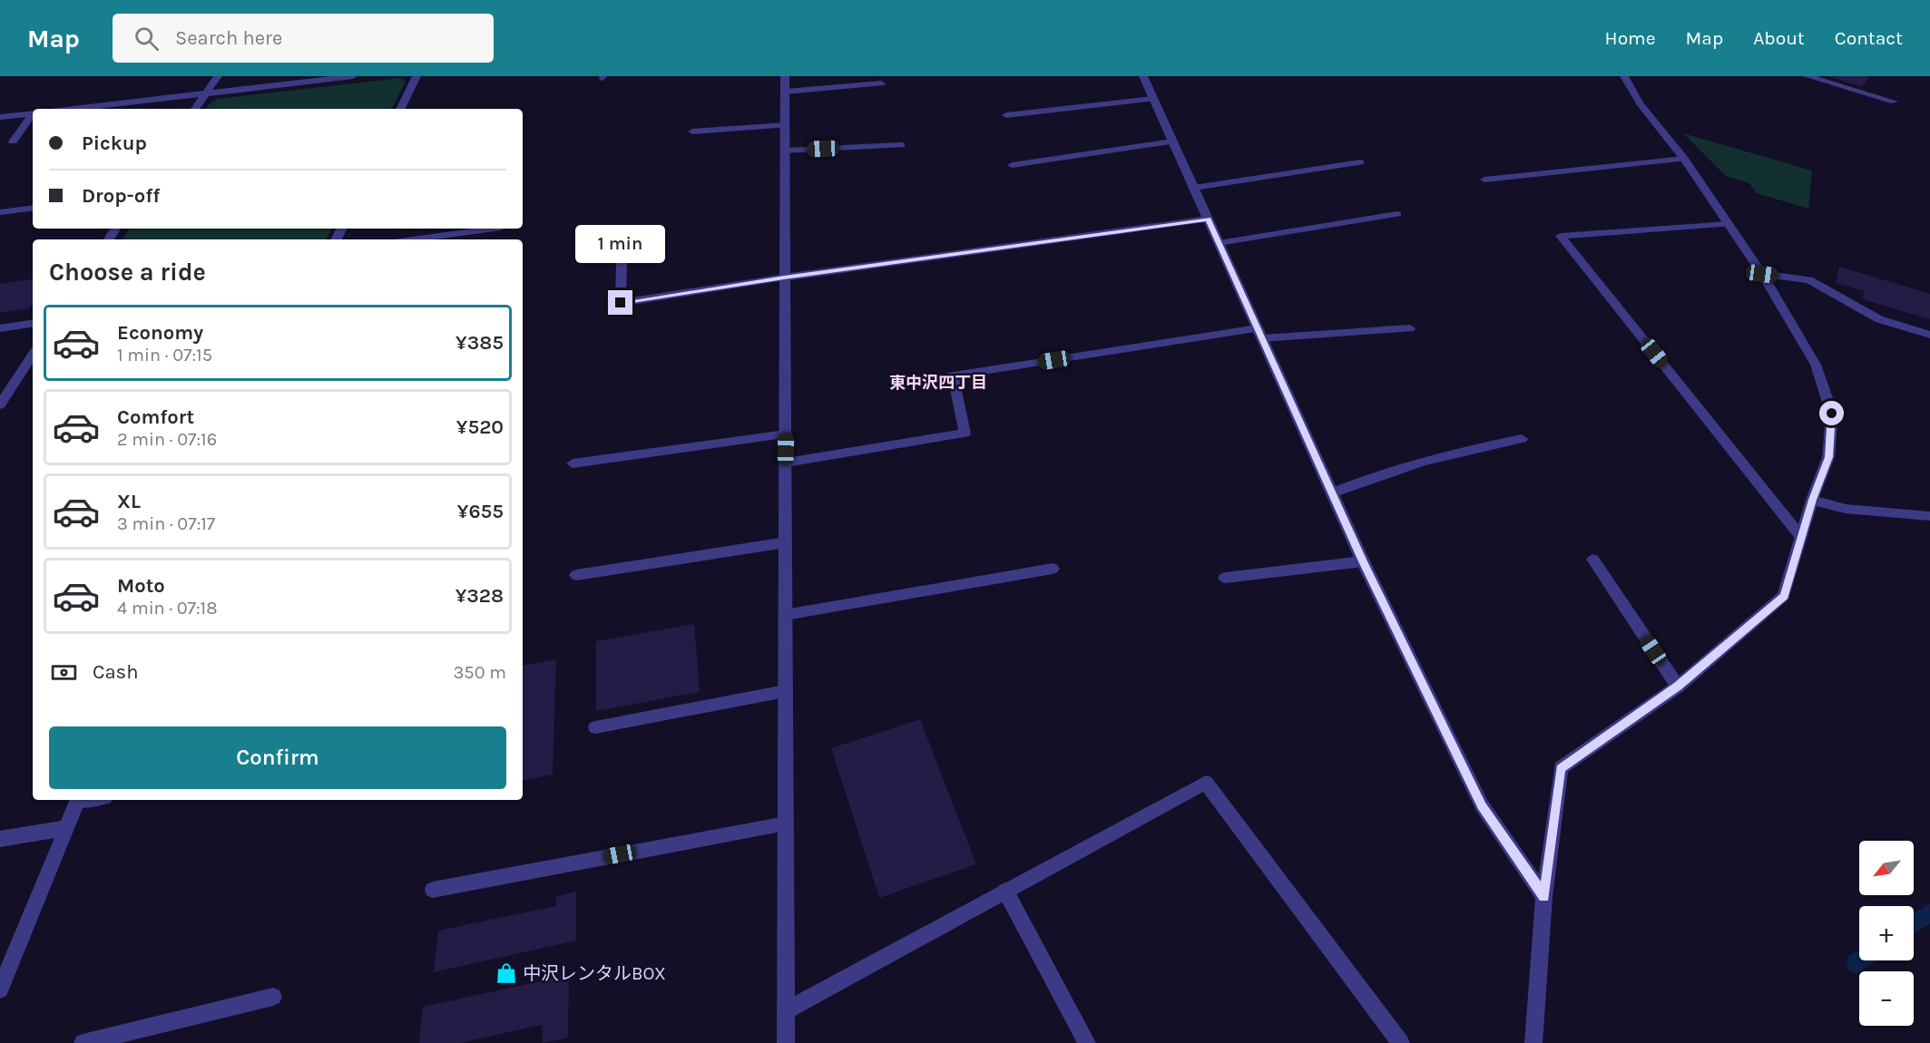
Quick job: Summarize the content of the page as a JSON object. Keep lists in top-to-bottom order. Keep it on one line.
{"districts":["東中沢四丁目"],"places":{"shop":["中沢レンタルBOX"]},"north":"bottom left","page":{"header":"Map","search":"Search here","nav":["Home","Map","About","Contact"],"banner":["Pickup","Drop-off"],"bubble":"1 min","heading":"Choose a ride","list":[{"name":"Economy","note":"1 min · 07:15","value":"¥385"},{"name":"Comfort","note":"2 min · 07:16","value":"¥520"},{"name":"XL","note":"3 min · 07:17","value":"¥655"},{"name":"Moto","note":"4 min · 07:18","value":"¥328"}],"pay":["Cash","350 m"],"buttons":"Confirm","map_buttons":["+","−"]}}
